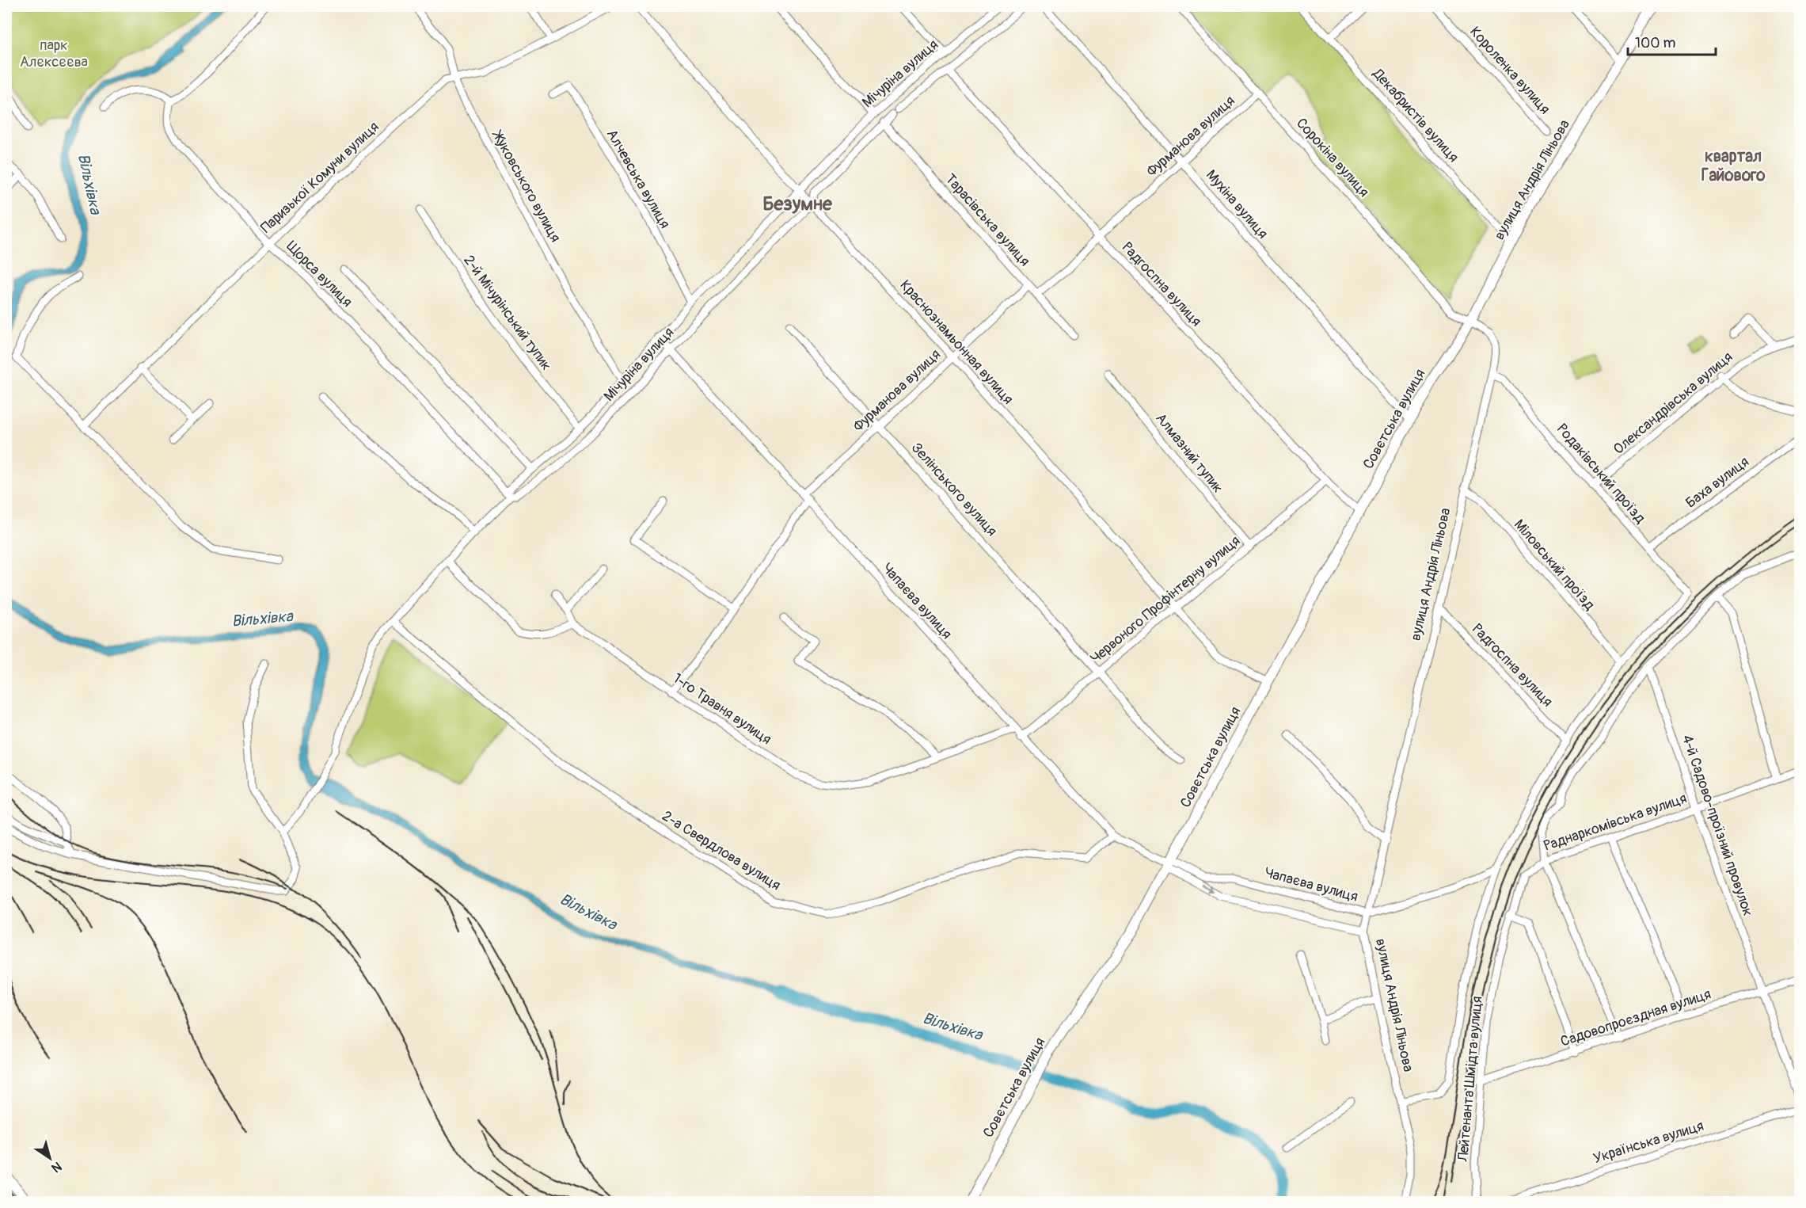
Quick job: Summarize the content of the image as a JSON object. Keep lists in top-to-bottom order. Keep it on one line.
{"streets":{"main road":["вулиця Андрія Ліньова","Совєтська вулиця"],"street":["Короленка вулиця","Мічуріна вулиця","Декабристів вулиця","Фурманова вулиця","Сорокіна вулиця","Паризької Комуни вулиця","Алчевська вулиця","Жуковського вулиця","Мухіна вулиця","Тарасівська вулиця","Щорса вулиця","Радгоспна вулиця","2-й Мічурінський тупик","Краснознамьонная вулиця","Олександрівська вулиця","Алмазний тупик","Родаківський проїзд","Баха вулиця","Зелінського вулиця","Міловський проїзд","Червоного Профінтерну вулиця","Чапаєва вулиця","1-го Травня вулиця","Раднаркомівська вулиця","4-й Садово-проїзний провулок","2-а Свердлова вулиця","Садовопроєздная вулиця","Лейтенанта Шмідта вулиця","Українська вулиця"]},"crossings":[["Мічуріна вулиця","Алчевська вулиця"],["Мічуріна вулиця","Жуковського вулиця"],["Мічуріна вулиця","Тарасівська вулиця"],["Мічуріна вулиця","Щорса вулиця"],["Мічуріна вулиця","Радгоспна вулиця"],["Мічуріна вулиця","2-й Мічурінський тупик"],["Мічуріна вулиця","Краснознамьонная вулиця"],["Мічуріна вулиця","Чапаєва вулиця"],["Мічуріна вулиця","2-а Свердлова вулиця"],["Декабристів вулиця","вулиця Андрія Ліньова"],["Фурманова вулиця","Сорокіна вулиця"],["Фурманова вулиця","Мухіна вулиця"],["Фурманова вулиця","Тарасівська вулиця"],["Фурманова вулиця","Радгоспна вулиця"],["Фурманова вулиця","Краснознамьонная вулиця"],["Фурманова вулиця","Зелінського вулиця"],["Фурманова вулиця","Чапаєва вулиця"],["Сорокіна вулиця","вулиця Андрія Ліньова"],["Сорокіна вулиця","Совєтська вулиця"],["Паризької Комуни вулиця","Жуковського вулиця"],["Паризької Комуни вулиця","Щорса вулиця"],["вулиця Андрія Ліньова","Радгоспна вулиця"],["вулиця Андрія Ліньова","Совєтська вулиця"],["вулиця Андрія Ліньова","Родаківський проїзд"],["вулиця Андрія Ліньова","Міловський проїзд"],["вулиця Андрія Ліньова","Чапаєва вулиця"],["Мухіна вулиця","Совєтська вулиця"],["Радгоспна вулиця","Совєтська вулиця"],["Радгоспна вулиця","Червоного Профінтерну вулиця"],["Краснознамьонная вулиця","Совєтська вулиця"],["Краснознамьонная вулиця","Червоного Профінтерну вулиця"],["Олександрівська вулиця","Родаківський проїзд"],["Совєтська вулиця","Чапаєва вулиця"],["Алмазний тупик","Червоного Профінтерну вулиця"],["Родаківський проїзд","Баха вулиця"],["Родаківський проїзд","Міловський проїзд"],["Зелінського вулиця","Червоного Профінтерну вулиця"],["Червоного Профінтерну вулиця","Чапаєва вулиця"],["Чапаєва вулиця","1-го Травня вулиця"],["Чапаєва вулиця","2-а Свердлова вулиця"],["Раднаркомівська вулиця","4-й Садово-проїзний провулок"],["Раднаркомівська вулиця","Лейтенанта Шмідта вулиця"],["4-й Садово-проїзний провулок","Садовопроєздная вулиця"],["Садовопроєздная вулиця","Лейтенанта Шмідта вулиця"]],"districts":["квартал Гайового","Безумне"],"water":["Вільхівка"],"parks":["парк Алєксєєва"],"scale_bar":"100 m","north":"bottom right"}
